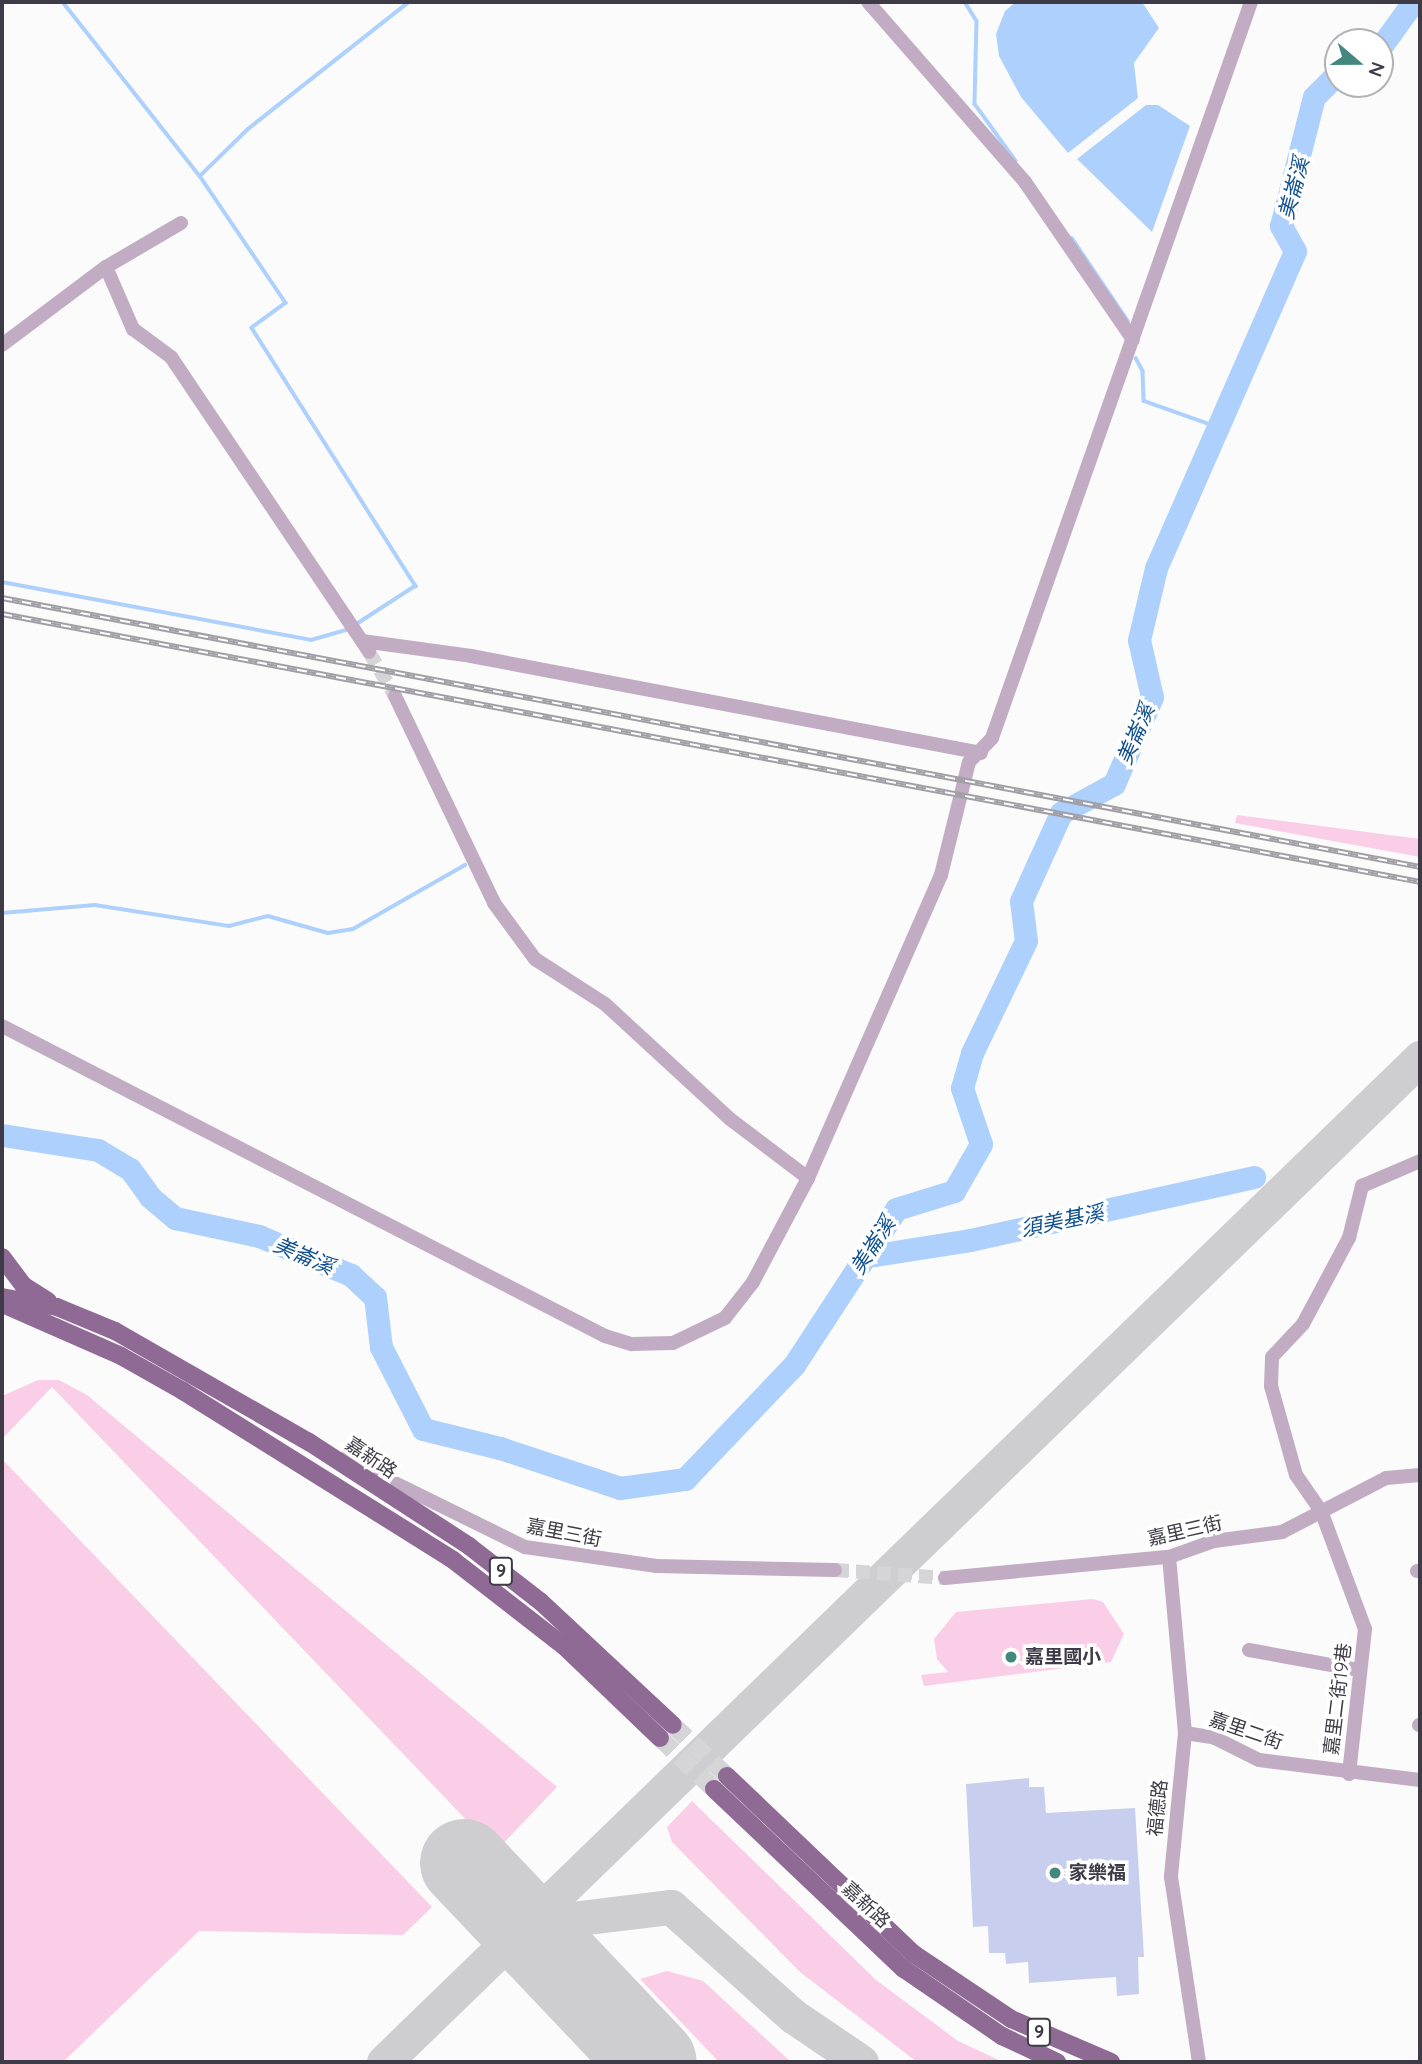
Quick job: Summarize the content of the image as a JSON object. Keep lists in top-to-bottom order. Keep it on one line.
{"streets":{"main road":["嘉新路","9"],"street":["嘉里三街","嘉里二街19巷","嘉里二街","福德路"]},"crossings":[["嘉新路","嘉里三街"],["嘉里三街","嘉里二街19巷"],["嘉里三街","福德路"],["嘉里二街19巷","嘉里二街"],["嘉里二街","福德路"]],"water":["美崙溪","須美基溪"],"places":["嘉里國小","家樂福"],"north":"right"}
